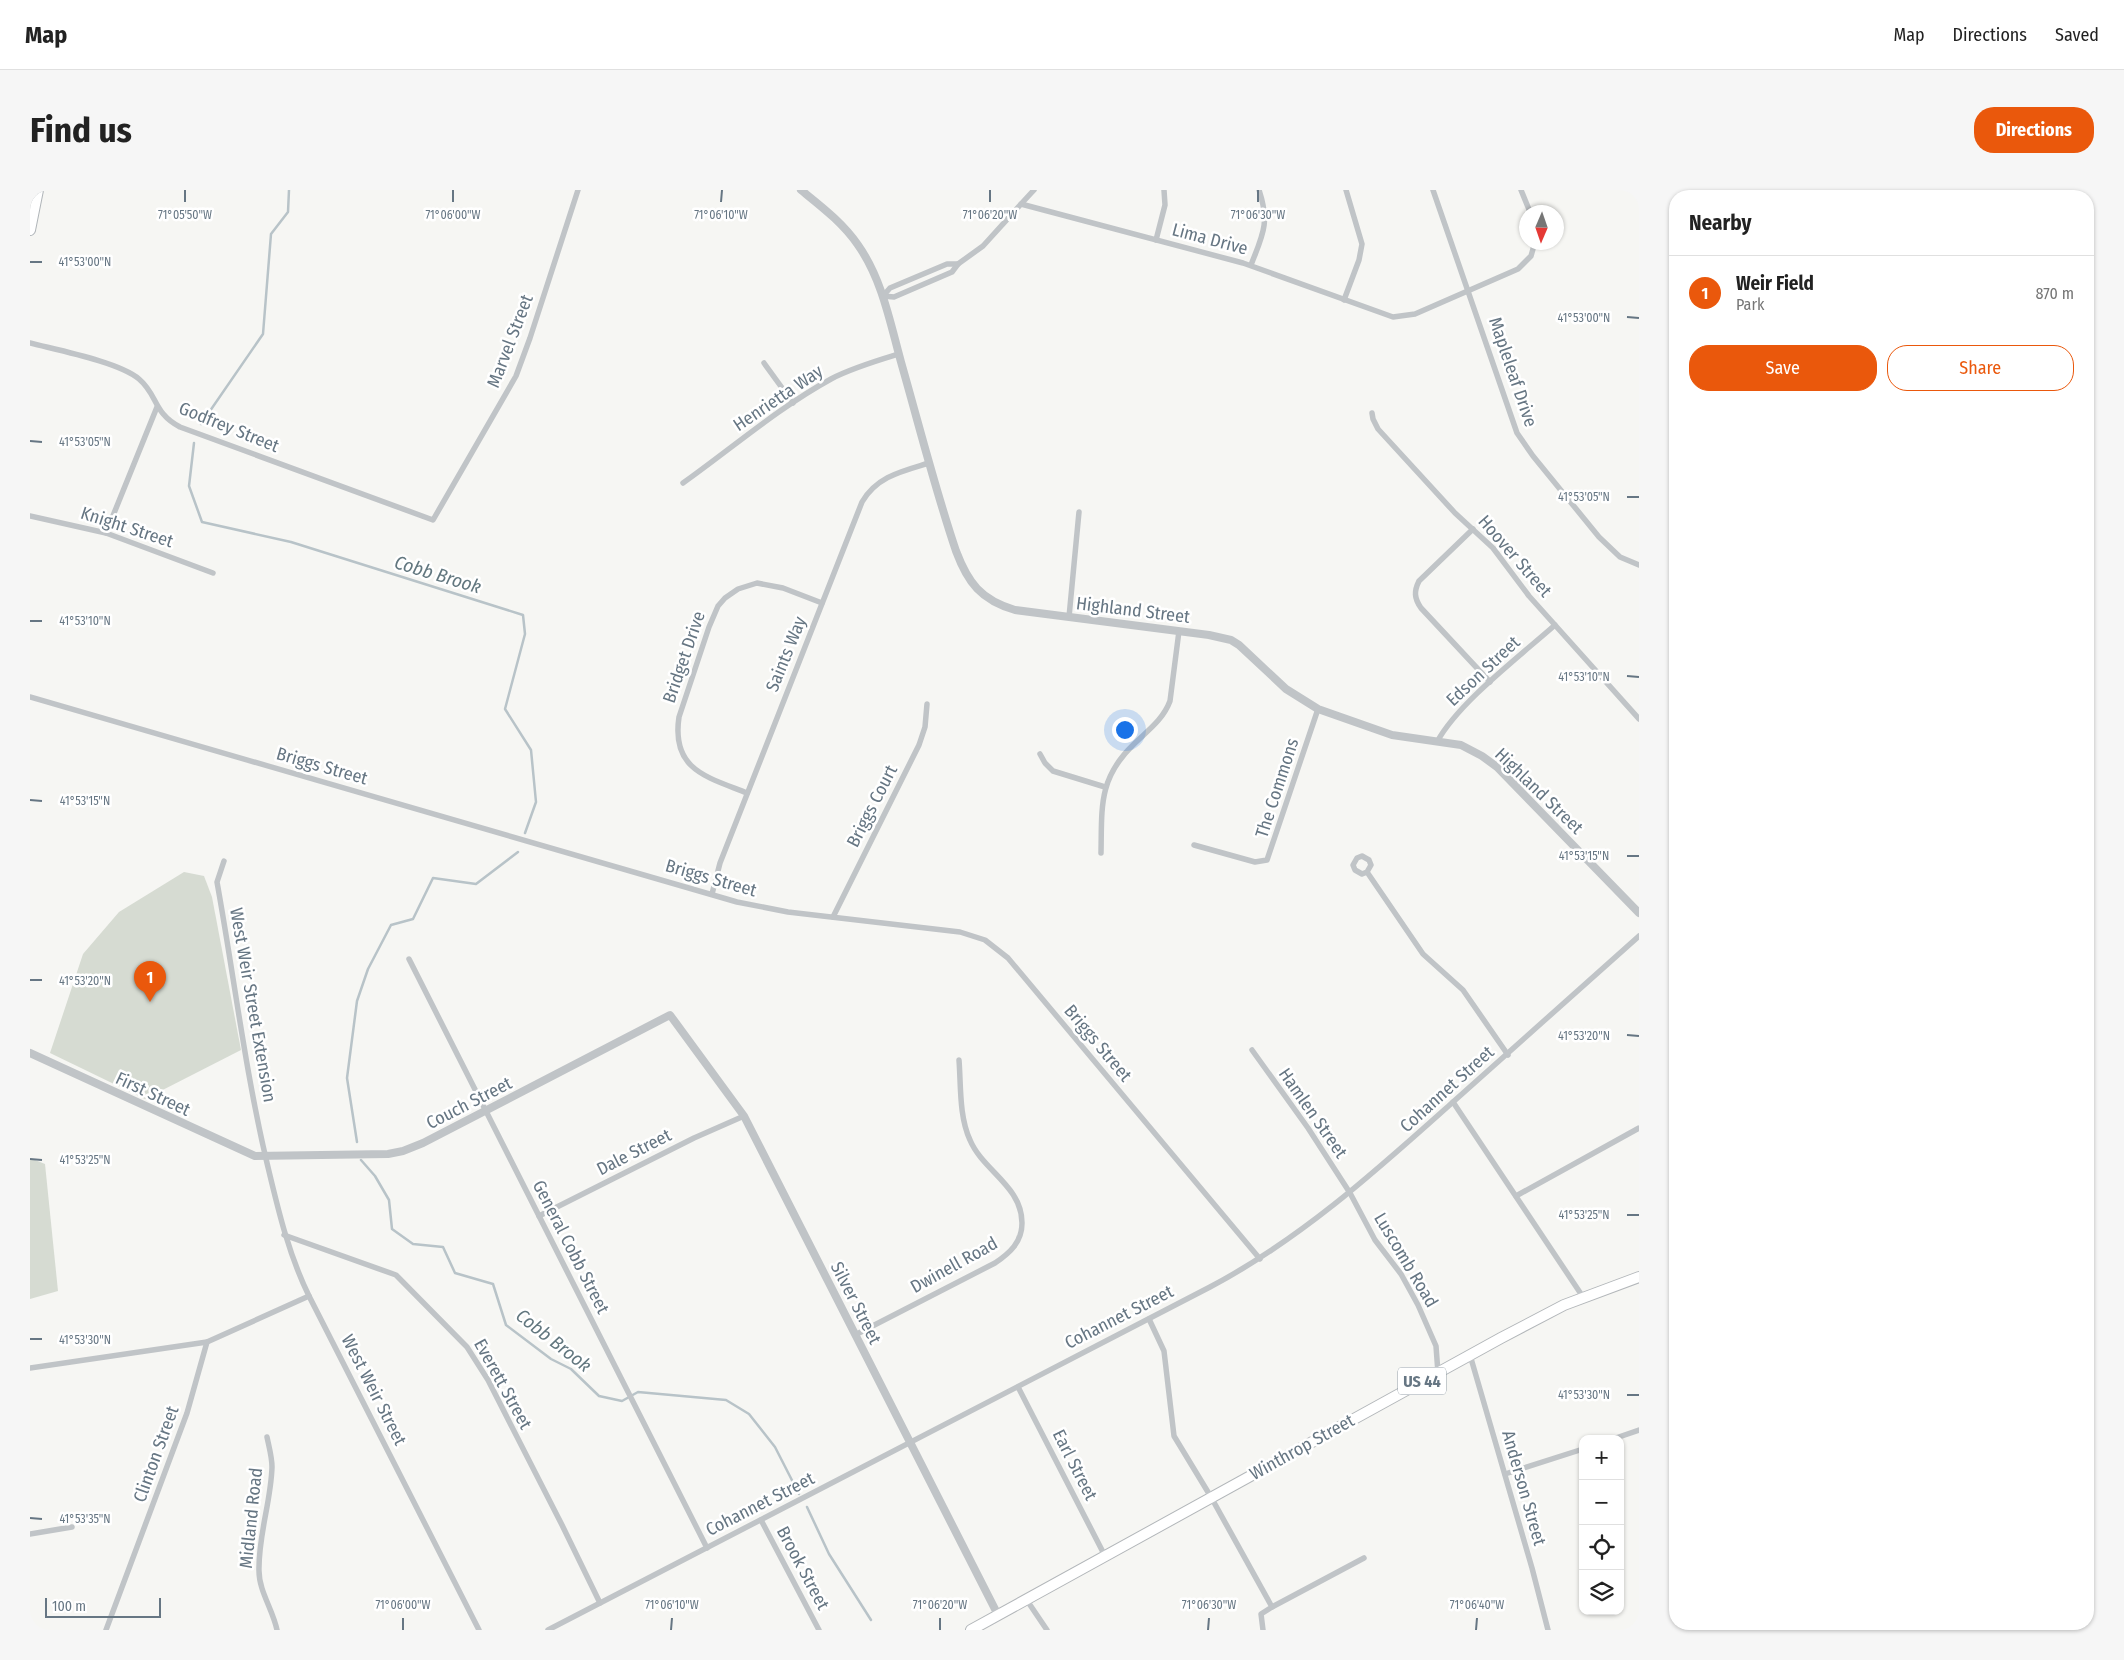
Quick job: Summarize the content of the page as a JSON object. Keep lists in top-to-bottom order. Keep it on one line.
{"streets":{"main road":["US 44","Winthrop Street"],"street":["Lima Drive","Marvel Street","Mapleleaf Drive","Henrietta Way","Godfrey Street","Knight Street","Hoover Street","Highland Street","Saints Way","Bridget Drive","Edson Street","Briggs Street","The Commons","Briggs Court","West Weir Street Extension","Cohannet Street","First Street","Couch Street","Hamlen Street","Dale Street","General Cobb Street","Luscomb Road","Dwinell Road","Silver Street","Everett Street","West Weir Street","Clinton Street","Earl Street","Anderson Street","Midland Road","Brook Street"]},"crossings":[["Lima Drive","Mapleleaf Drive"],["Marvel Street","Godfrey Street"],["Henrietta Way","Highland Street"],["Hoover Street","Edson Street"],["Highland Street","Saints Way"],["Highland Street","Edson Street"],["Highland Street","The Commons"],["Saints Way","Bridget Drive"],["Saints Way","Briggs Street"],["Briggs Street","Briggs Court"],["Briggs Street","Cohannet Street"],["West Weir Street Extension","First Street"],["West Weir Street Extension","Couch Street"],["West Weir Street Extension","West Weir Street"],["Cohannet Street","Hamlen Street"],["Cohannet Street","General Cobb Street"],["Cohannet Street","Luscomb Road"],["Cohannet Street","Silver Street"],["Cohannet Street","Everett Street"],["Cohannet Street","Earl Street"],["Cohannet Street","Brook Street"],["First Street","Couch Street"],["First Street","West Weir Street"],["Couch Street","General Cobb Street"],["Couch Street","Silver Street"],["Couch Street","West Weir Street"],["Hamlen Street","Luscomb Road"],["Dale Street","General Cobb Street"],["Dale Street","Silver Street"],["Luscomb Road","Winthrop Street"],["Dwinell Road","Silver Street"],["Silver Street","Winthrop Street"],["Everett Street","West Weir Street"],["Winthrop Street","Earl Street"],["Winthrop Street","Anderson Street"]],"water":["Cobb Brook"],"scale_bar":"100 m","north":"bottom","page":{"header":"Map","nav":["Map","Directions","Saved"],"buttons":["Directions",["Save","Share"]],"title":"Find us","heading":"Nearby","list":[{"mark":"1","name":"Weir Field","note":"Park","value":"870 m"}],"pins":"1","map_buttons":["+","−"],"scale":"100 m"},"coordinates":["71°05'50\"W","71°06'00\"W","71°06'10\"W","71°06'20\"W","71°06'30\"W","41°53'00\"N","41°53'05\"N","41°53'10\"N","41°53'15\"N","41°53'20\"N","41°53'25\"N","41°53'30\"N","41°53'35\"N","71°06'40\"W"]}
